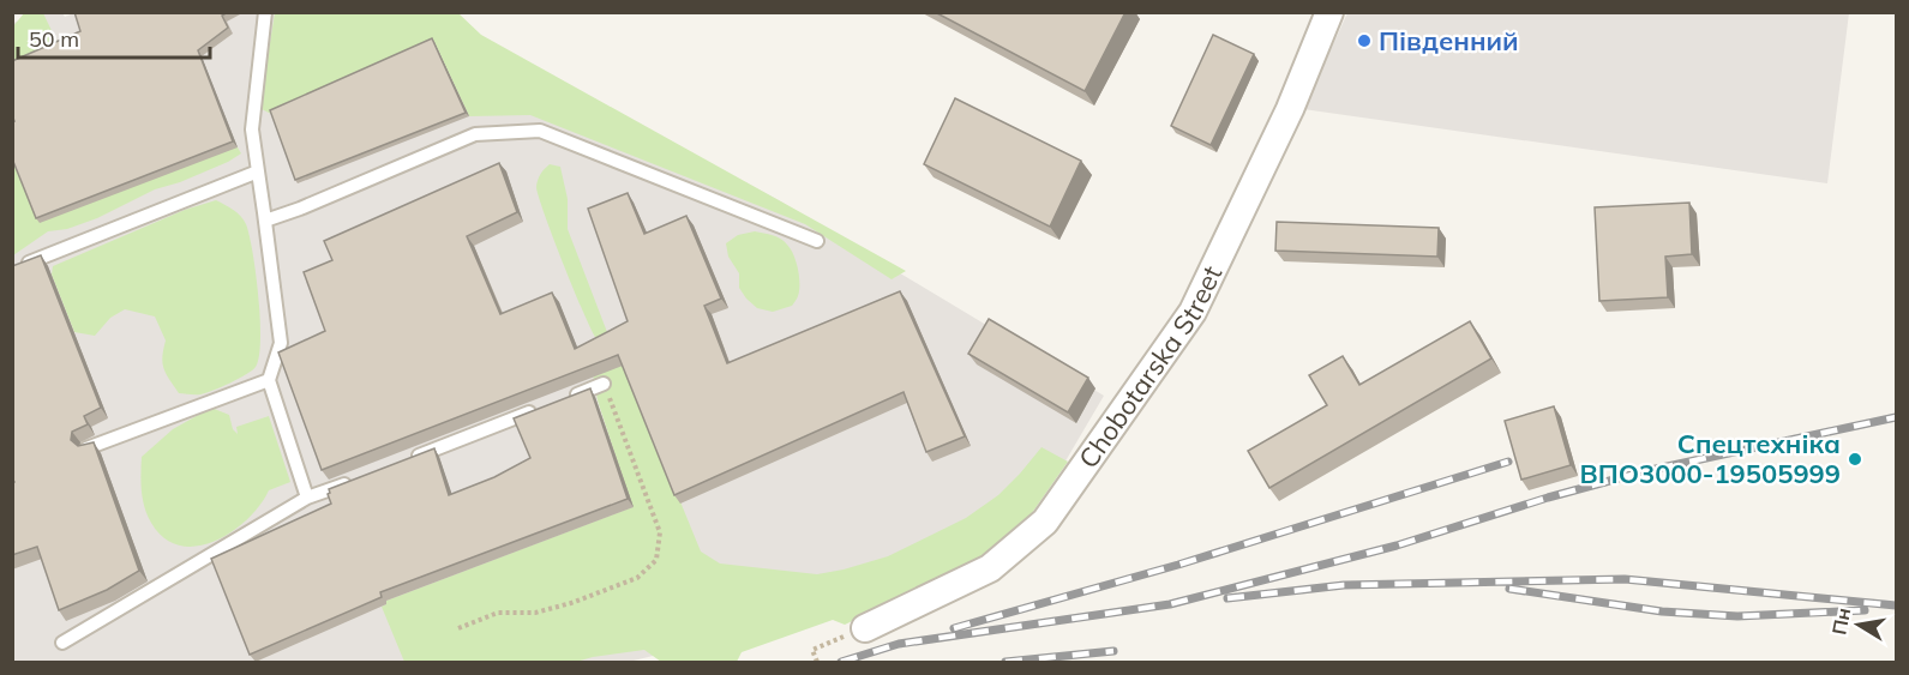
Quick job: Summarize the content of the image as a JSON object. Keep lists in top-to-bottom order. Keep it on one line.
{"streets":{"street":["Chobotarska Street"]},"places":["Південний","Спецтехніка ВПО3000-19505999"],"scale_bar":"50 m","north":"left"}
